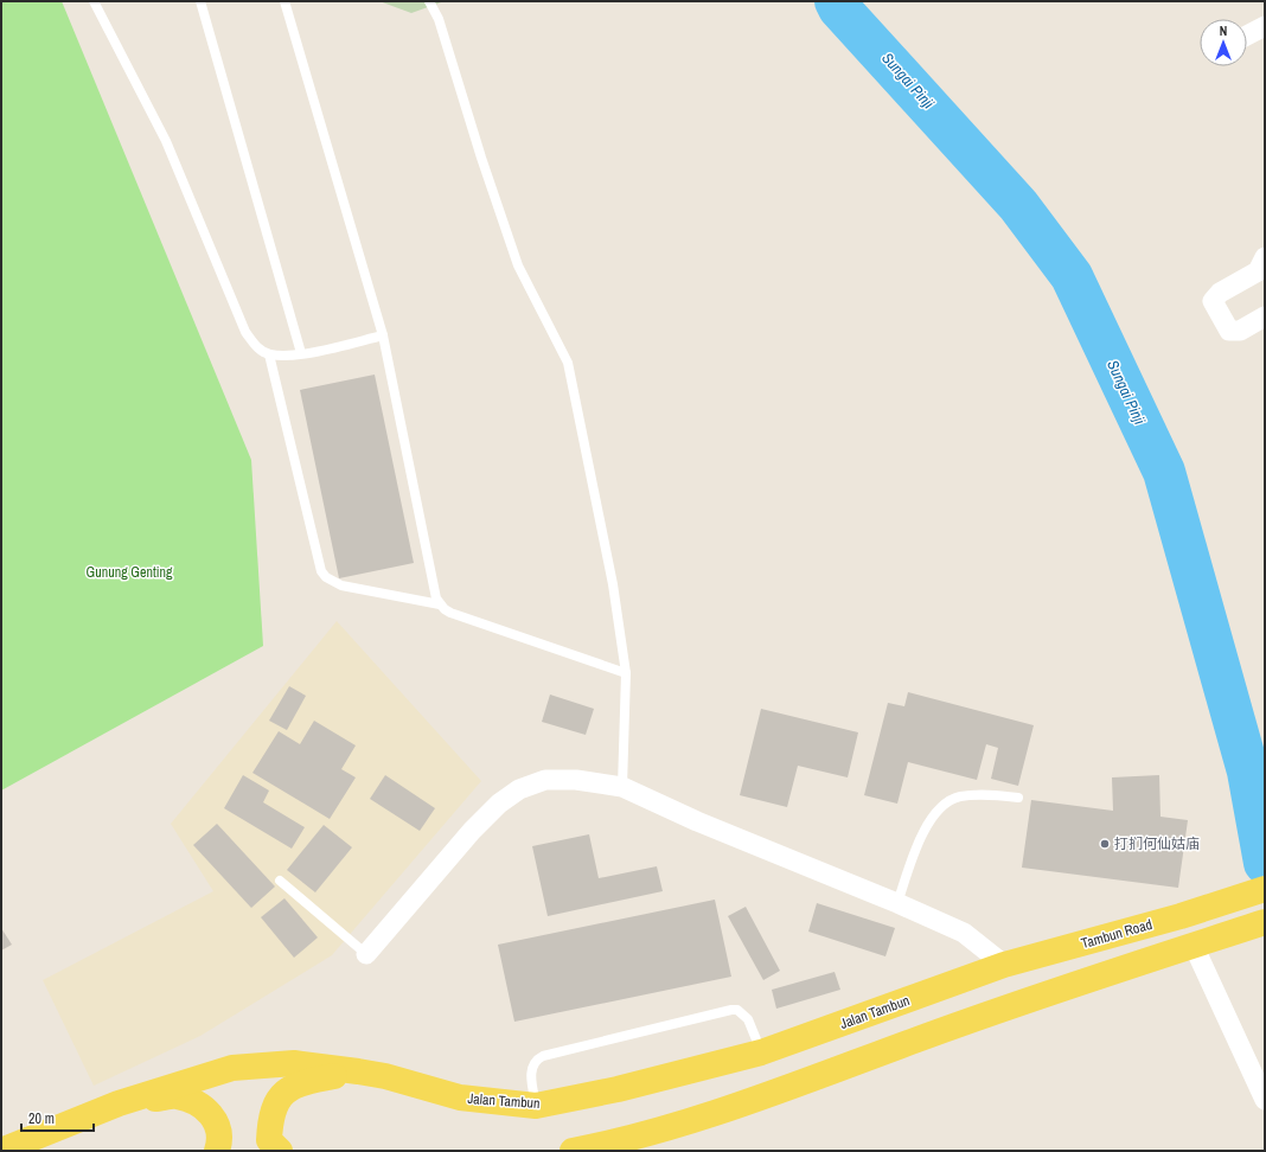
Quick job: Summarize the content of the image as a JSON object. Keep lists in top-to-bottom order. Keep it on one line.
{"streets":{"main road":["Tambun Road","Jalan Tambun"]},"crossings":[["Tambun Road","Jalan Tambun"]],"water":["Sungai Pinji"],"parks":["Gunung Genting"],"places":["打扪何仙姑庙"],"scale_bar":"20 m","north":"top"}
